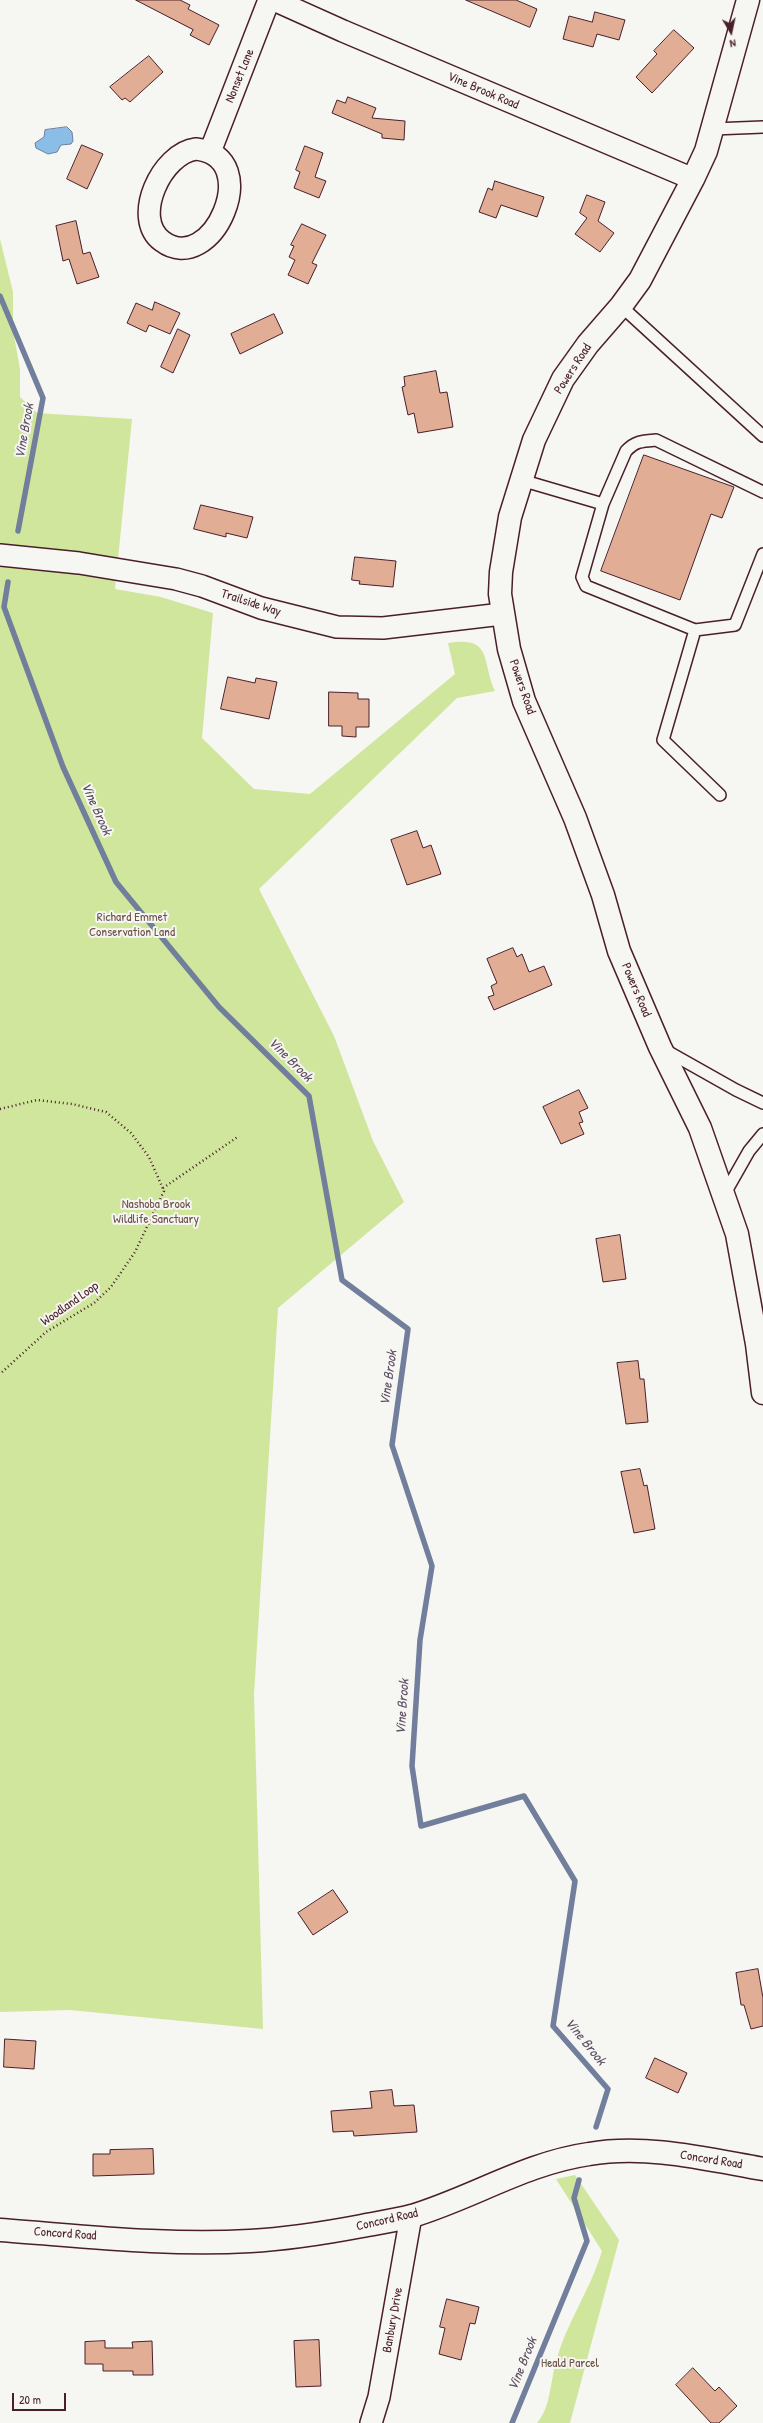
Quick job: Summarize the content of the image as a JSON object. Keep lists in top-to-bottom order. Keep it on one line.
{"streets":{"main road":["Powers Road","Concord Road"],"street":["Nonset Lane","Vine Brook Road","Trailside Way","Banbury Drive"],"path":["Woodland Loop"]},"crossings":[["Vine Brook Road","Powers Road"],["Powers Road","Trailside Way"],["Concord Road","Banbury Drive"]],"water":["Vine Brook"],"parks":["Richard Emmet Conservation Land","Nashoba Brook Wildlife Sanctuary","Heald Parcel"],"scale_bar":"20 m","north":"bottom"}
